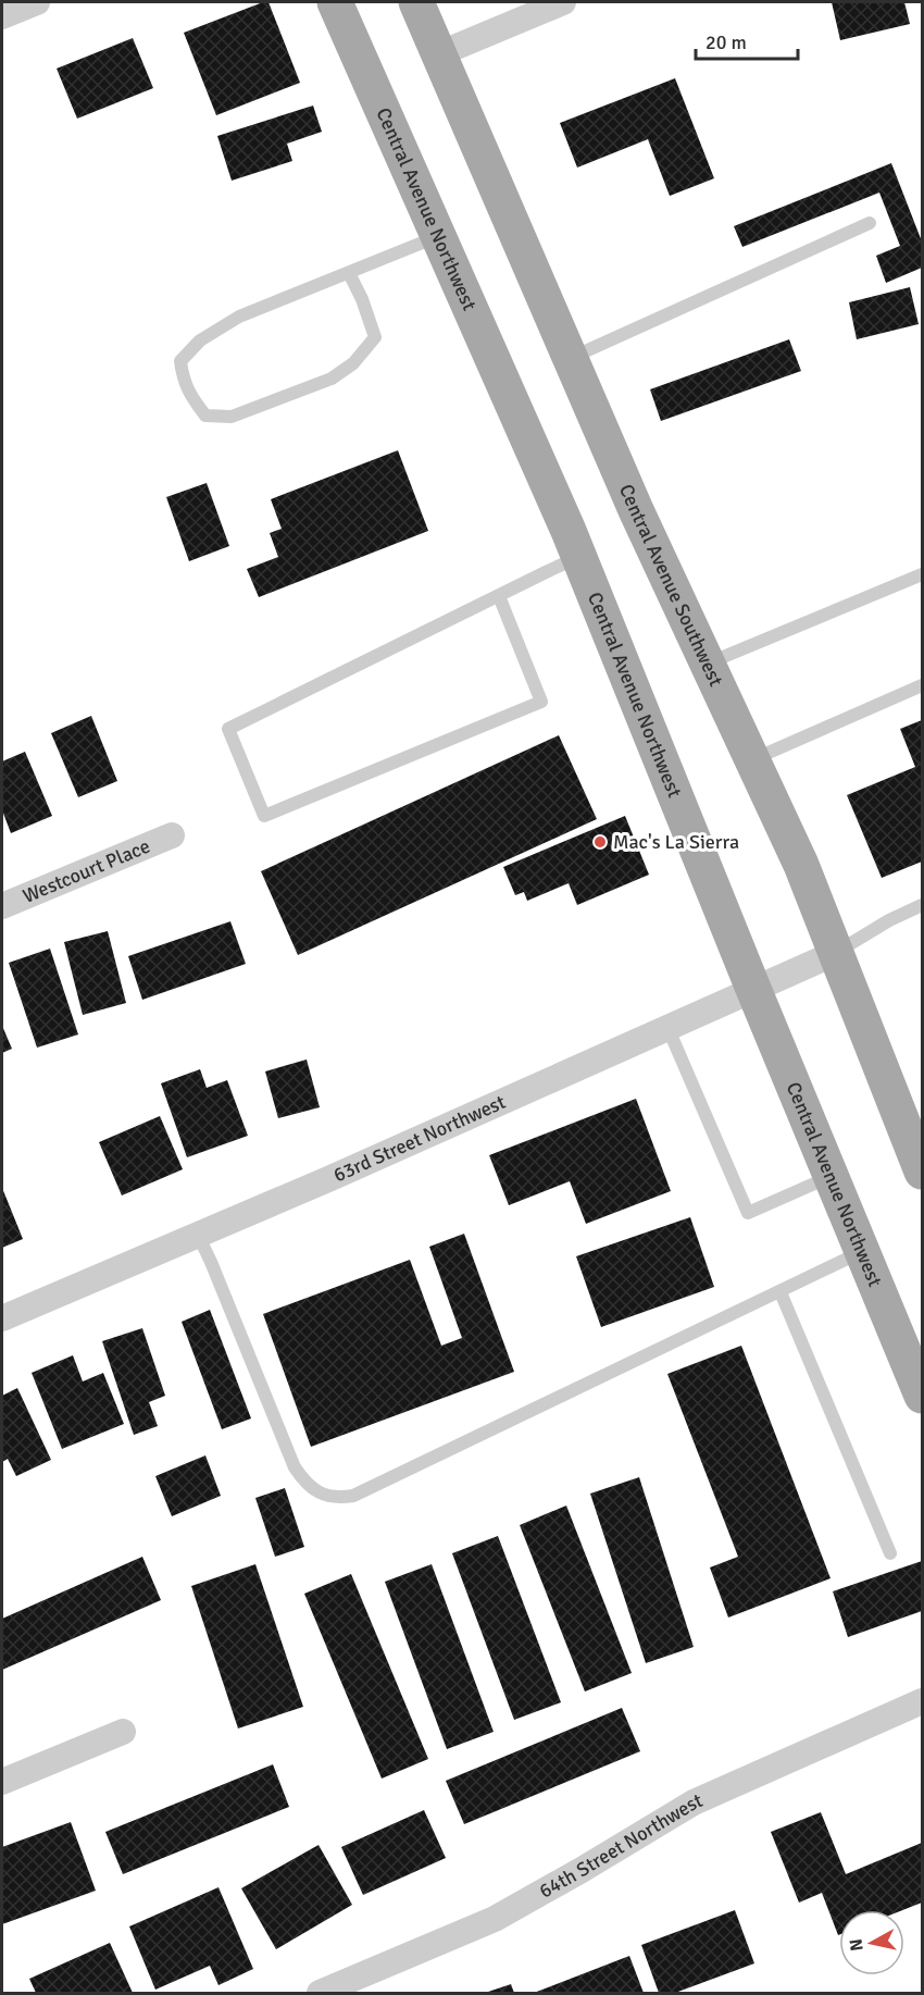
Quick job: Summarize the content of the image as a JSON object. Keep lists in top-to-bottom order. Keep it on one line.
{"streets":{"main road":["Central Avenue Northwest","Central Avenue Southwest"],"street":["Westcourt Place","63rd Street Northwest","64th Street Northwest"]},"crossings":[["Central Avenue Northwest","63rd Street Northwest"],["Central Avenue Southwest","63rd Street Northwest"]],"places":["Mac's La Sierra"],"scale_bar":"20 m","north":"left"}
